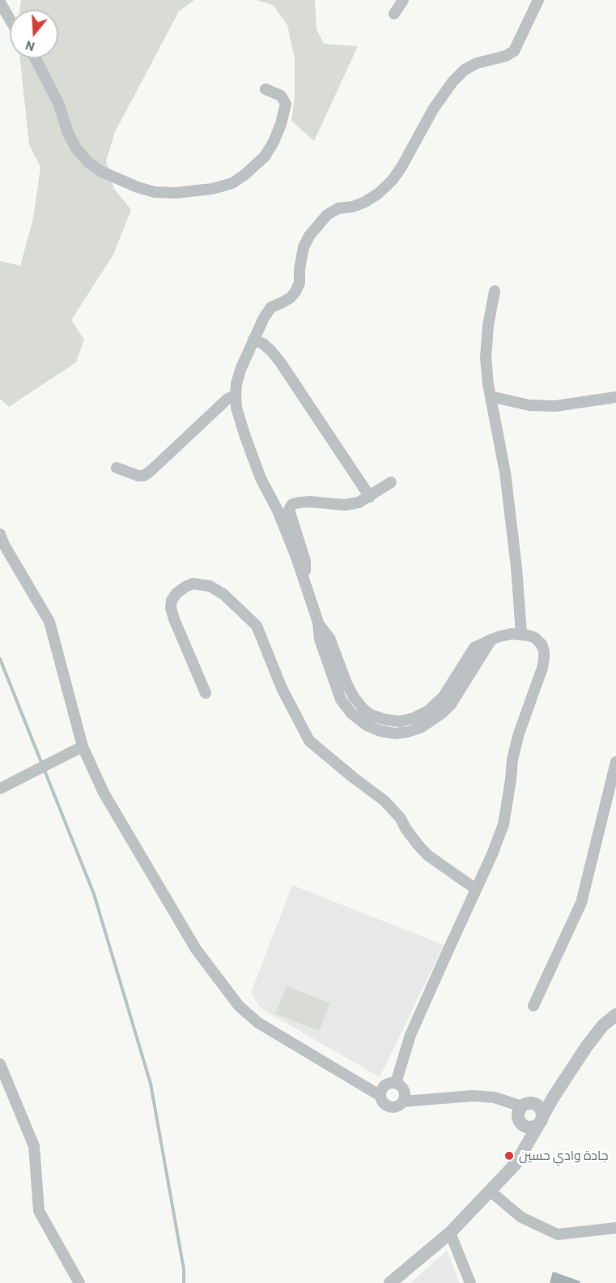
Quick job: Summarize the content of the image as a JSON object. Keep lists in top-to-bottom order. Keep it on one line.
{"places":["جادة وادي حسين"],"north":"bottom"}
